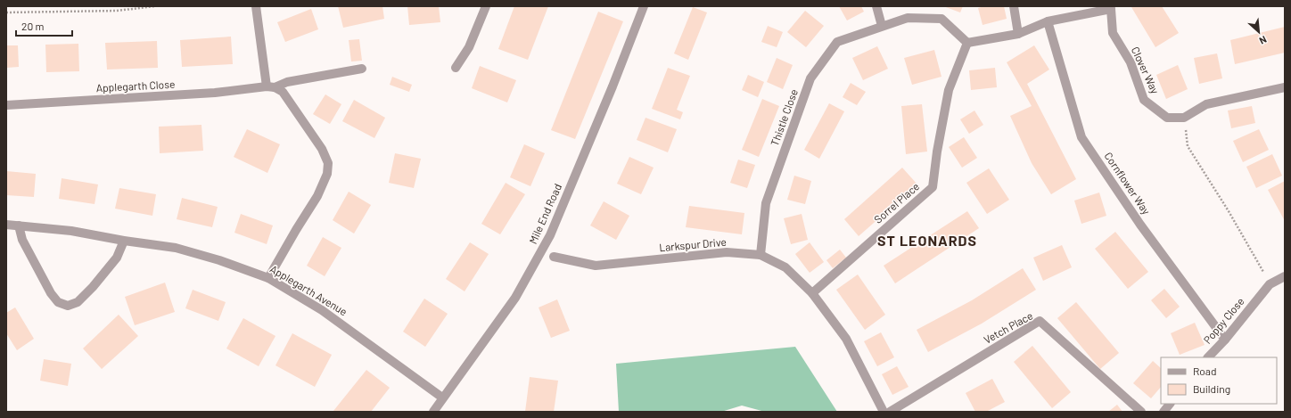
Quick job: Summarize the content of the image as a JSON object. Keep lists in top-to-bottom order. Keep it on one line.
{"streets":{"street":["Clover Way","Applegarth Close","Thistle Close","Cornflower Way","Sorrel Place","Mile End Road","Larkspur Drive","Applegarth Avenue","Poppy Close","Vetch Place"]},"crossings":[["Thistle Close","Sorrel Place"],["Thistle Close","Larkspur Drive"],["Cornflower Way","Poppy Close"],["Sorrel Place","Larkspur Drive"],["Mile End Road","Applegarth Avenue"]],"districts":["ST LEONARDS"],"legend":["Road","Building"],"scale_bar":"20 m","north":"bottom right"}
